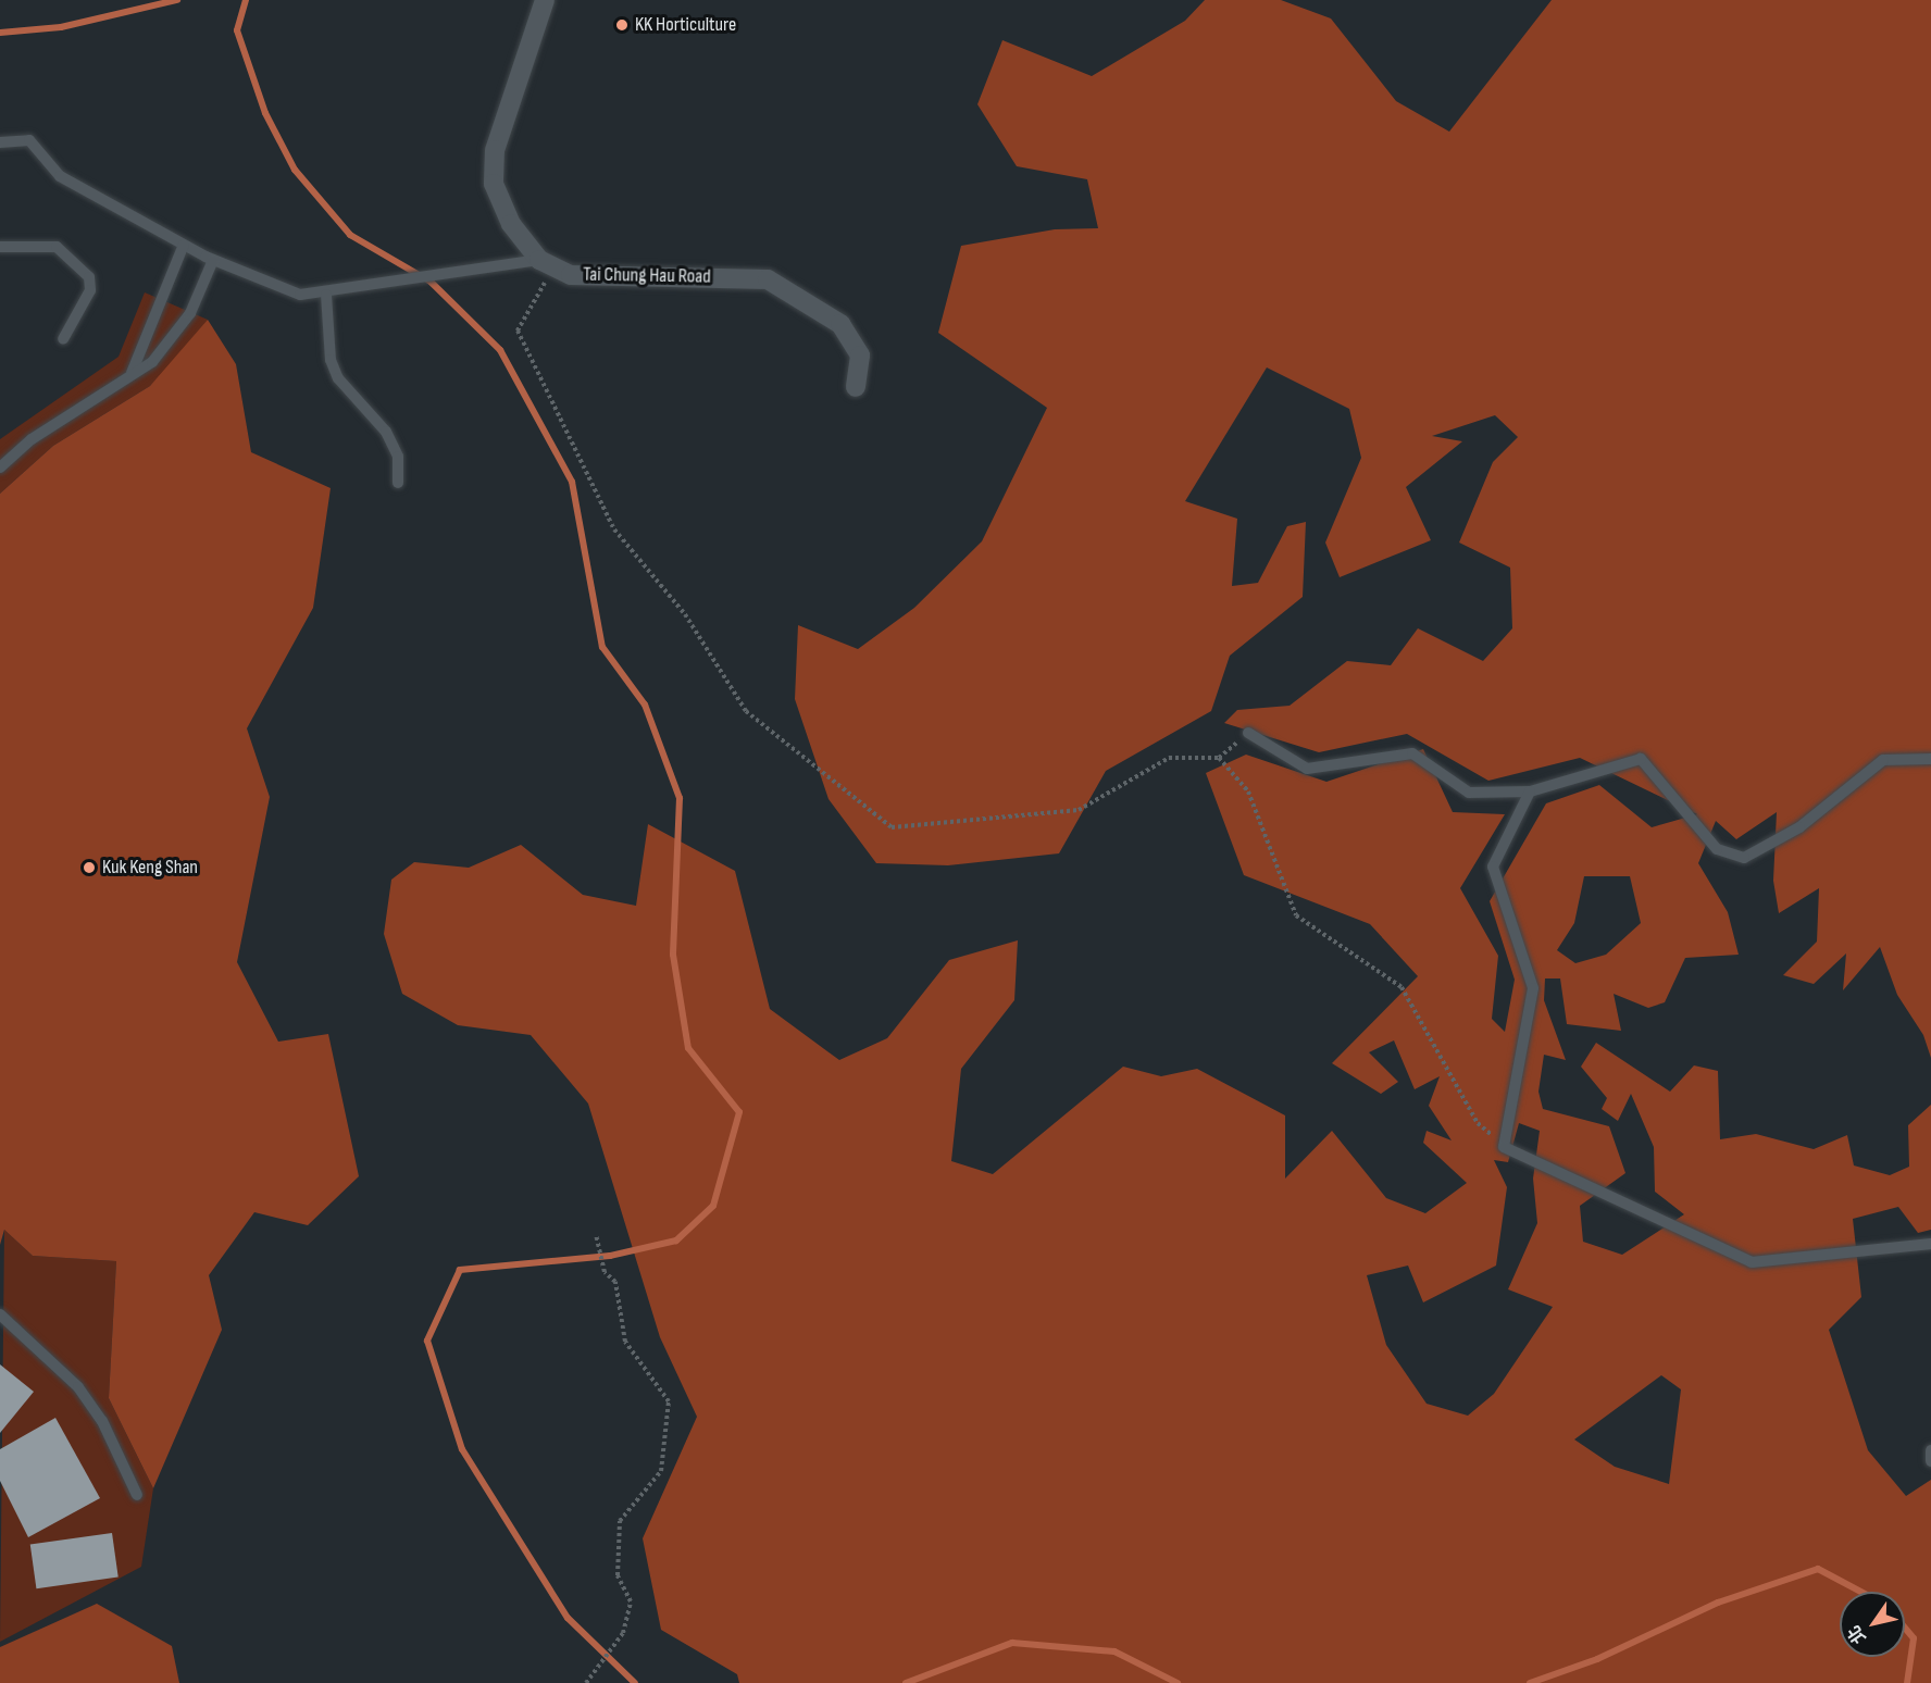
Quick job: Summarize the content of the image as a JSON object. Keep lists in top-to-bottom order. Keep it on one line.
{"streets":{"street":["Tai Chung Hau Road"]},"places":["KK Horticulture","Kuk Keng Shan"],"north":"bottom left"}
